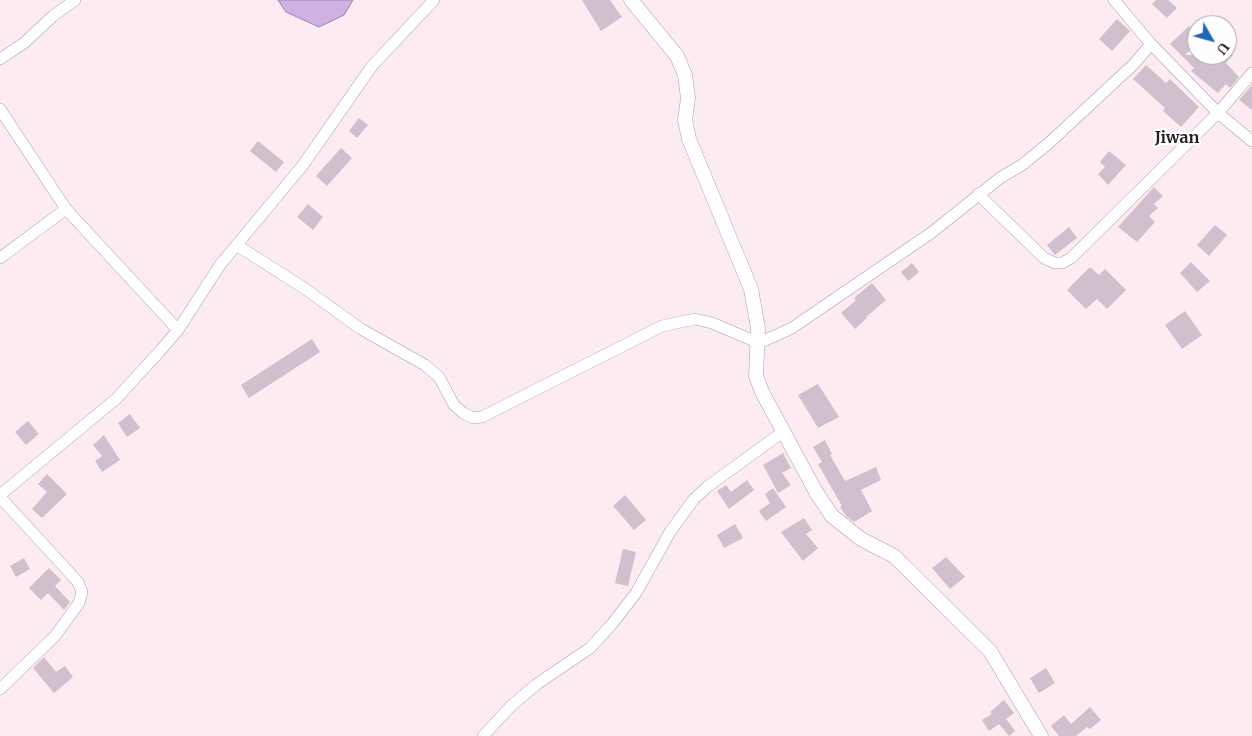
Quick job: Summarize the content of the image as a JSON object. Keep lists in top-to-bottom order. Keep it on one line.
{"districts":["Jiwan"],"north":"bottom right"}
